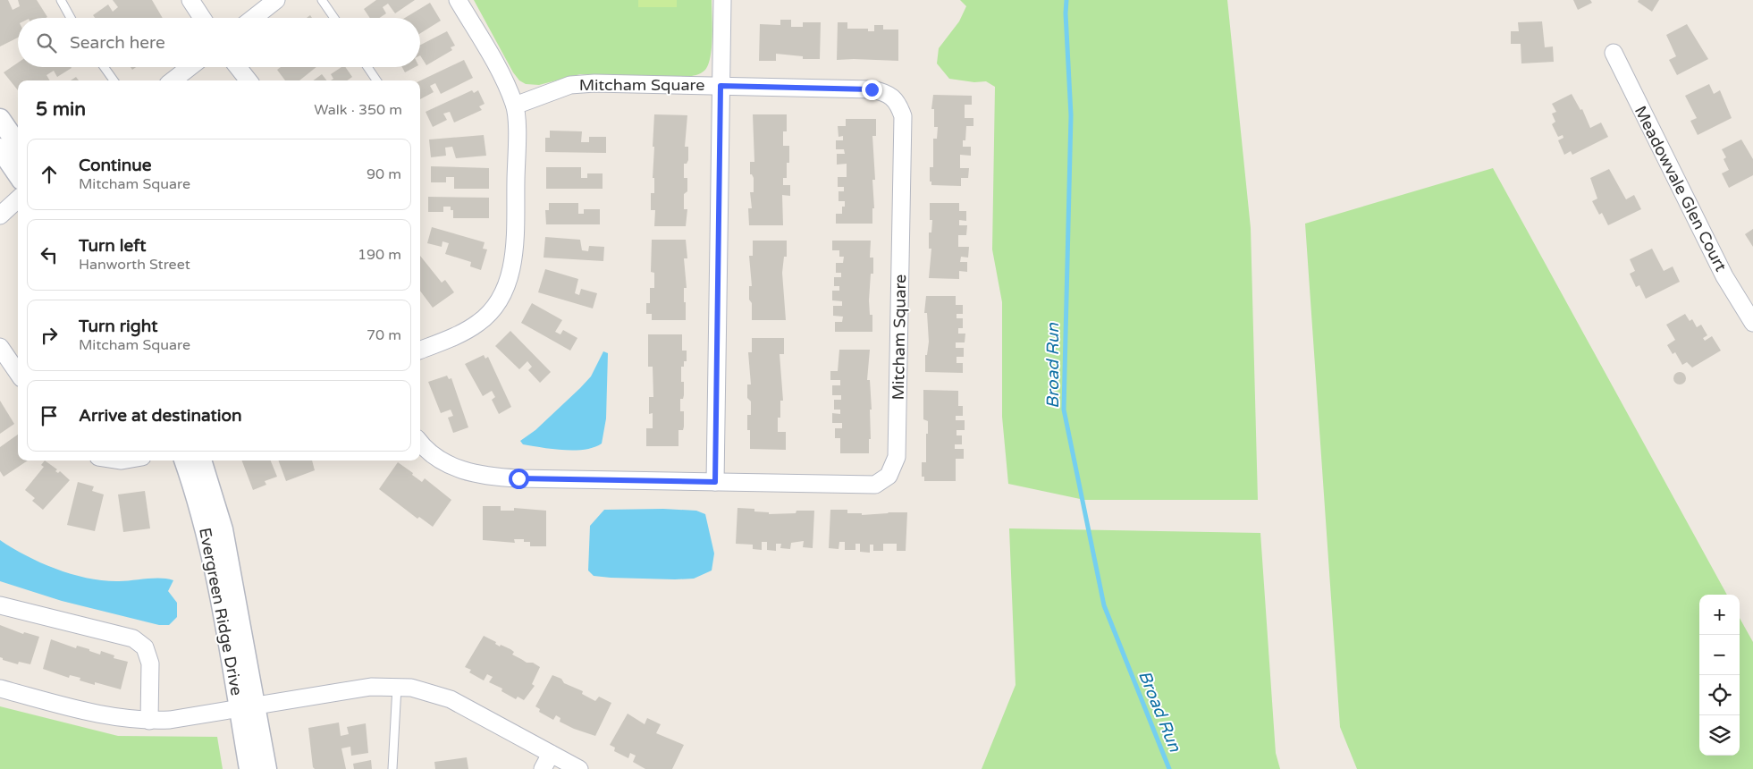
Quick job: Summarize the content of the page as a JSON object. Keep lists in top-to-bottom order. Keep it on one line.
{"streets":{"street":["Mitcham Square","Meadowvale Glen Court","Evergreen Ridge Drive"]},"water":["Broad Run"],"page":{"search":"Search here","heading":["5 min","Walk · 350 m"],"list":[["Continue","Mitcham Square","90 m"],["Turn left","Hanworth Street","190 m"],["Turn right","Mitcham Square","70 m"],"Arrive at destination"],"map_buttons":["+","−"]}}
